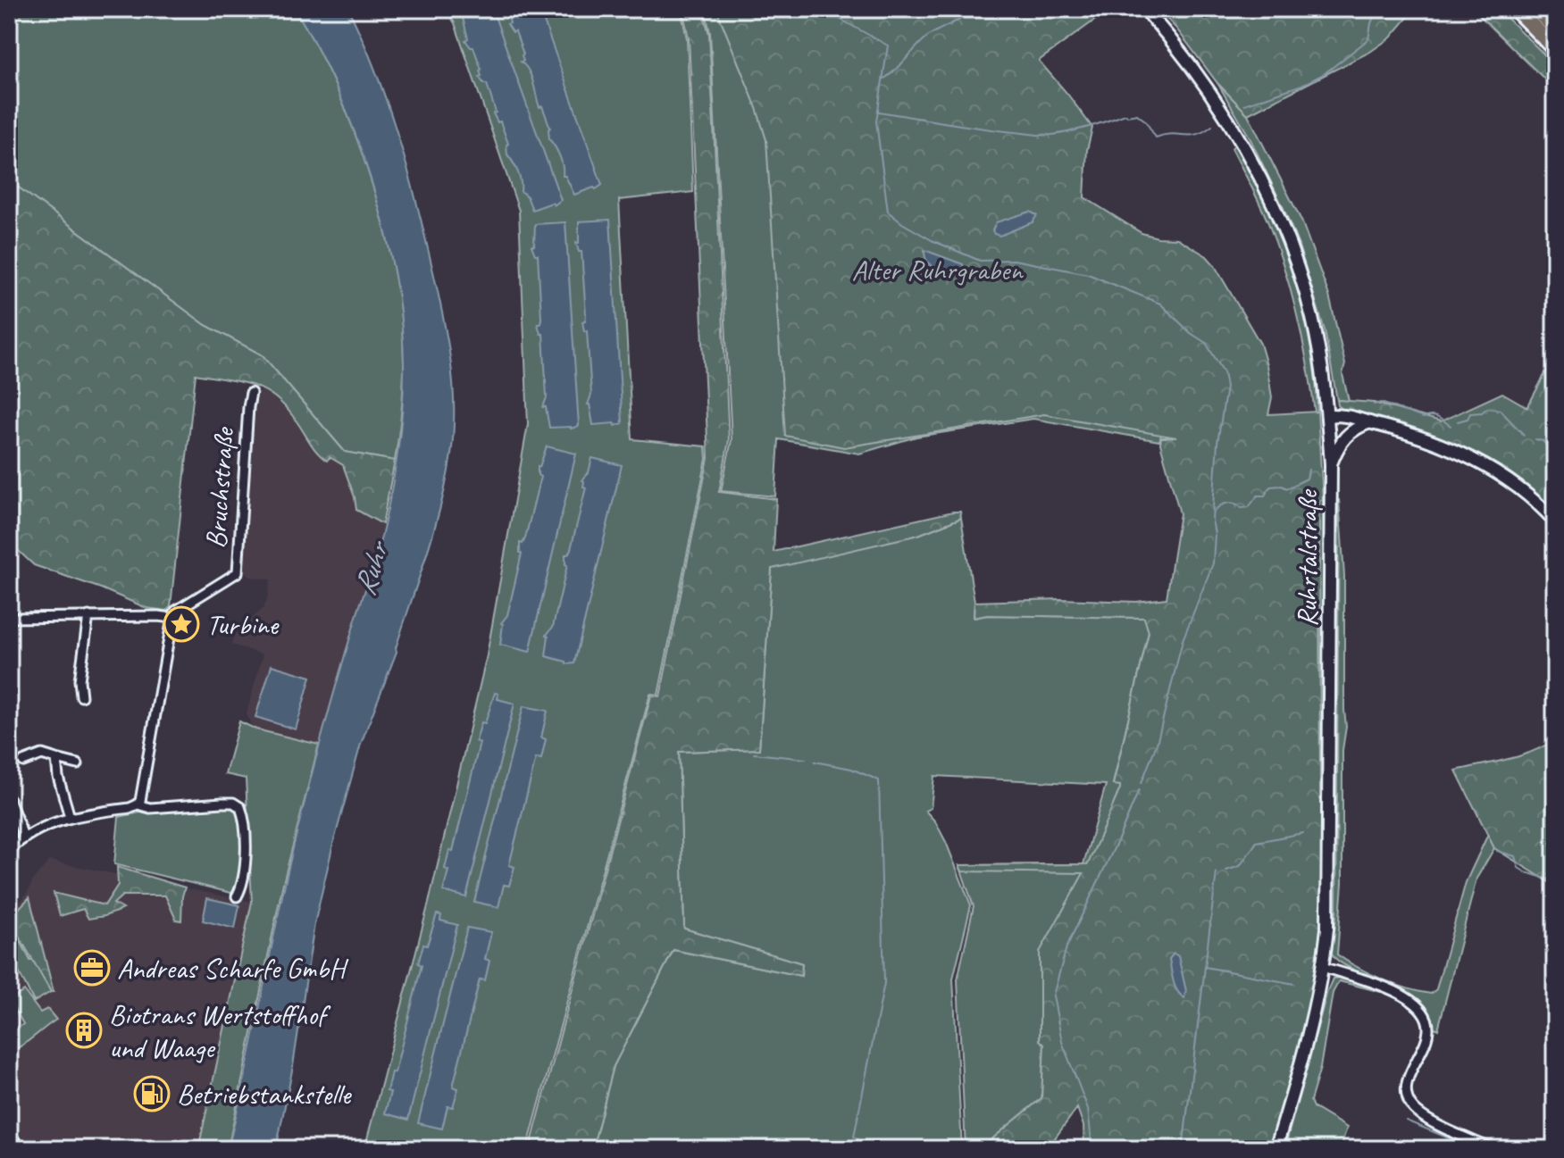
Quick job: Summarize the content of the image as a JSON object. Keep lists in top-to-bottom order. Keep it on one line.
{"streets":{"main road":["Ruhrtalstraße"],"street":["Bruchstraße"]},"water":["Ruhr"],"parks":["Alter Ruhrgraben"],"places":{"place":["Turbine"],"office":["Andreas Scharfe GmbH"],"building":["Biotrans Wertstoffhof und Waage"],"fuel station":["Betriebstankstelle"]}}
